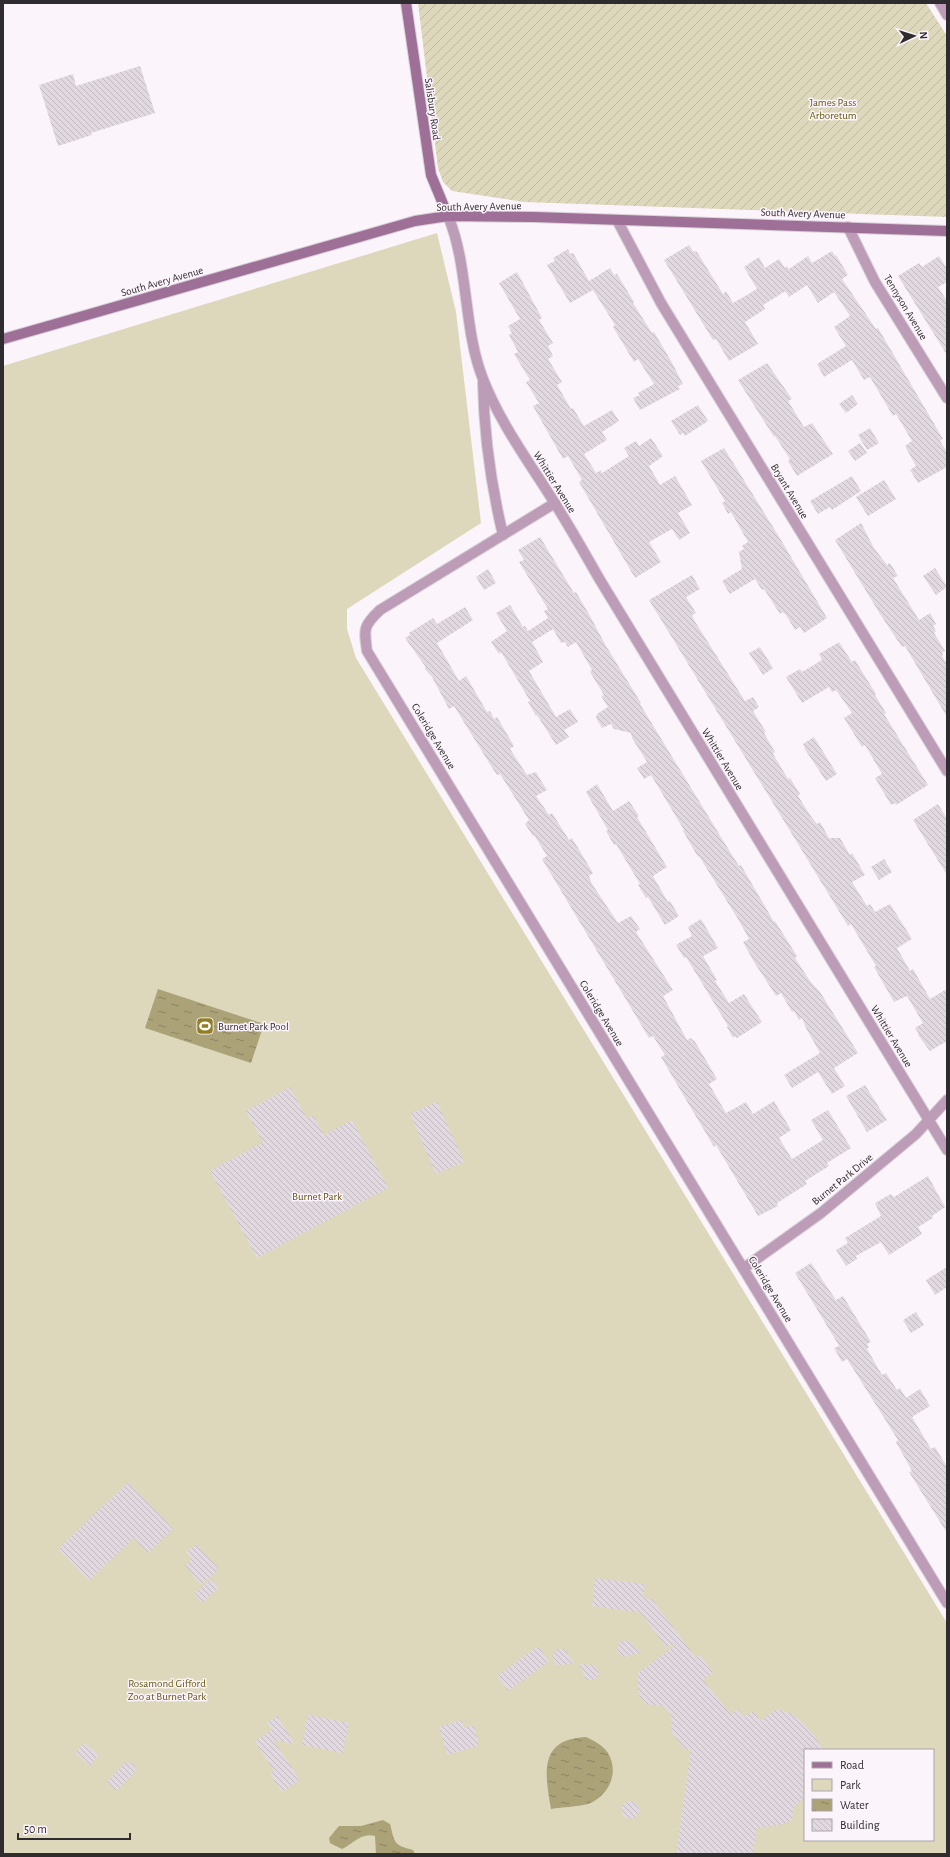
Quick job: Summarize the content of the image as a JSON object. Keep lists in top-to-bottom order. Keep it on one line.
{"streets":{"street":["Salisbury Road","South Avery Avenue","Tennyson Avenue","Whittier Avenue","Bryant Avenue","Coleridge Avenue","Burnet Park Drive"]},"crossings":[["Salisbury Road","South Avery Avenue"],["Salisbury Road","Whittier Avenue"],["South Avery Avenue","Tennyson Avenue"],["South Avery Avenue","Whittier Avenue"],["South Avery Avenue","Bryant Avenue"],["Whittier Avenue","Coleridge Avenue"],["Whittier Avenue","Burnet Park Drive"],["Coleridge Avenue","Burnet Park Drive"]],"parks":["James Pass Arboretum","Burnet Park","Rosamond Gifford Zoo at Burnet Park"],"places":{"sports":["Burnet Park Pool"]},"legend":["Road","Park","Water","Building"],"scale_bar":"50 m","north":"right"}
